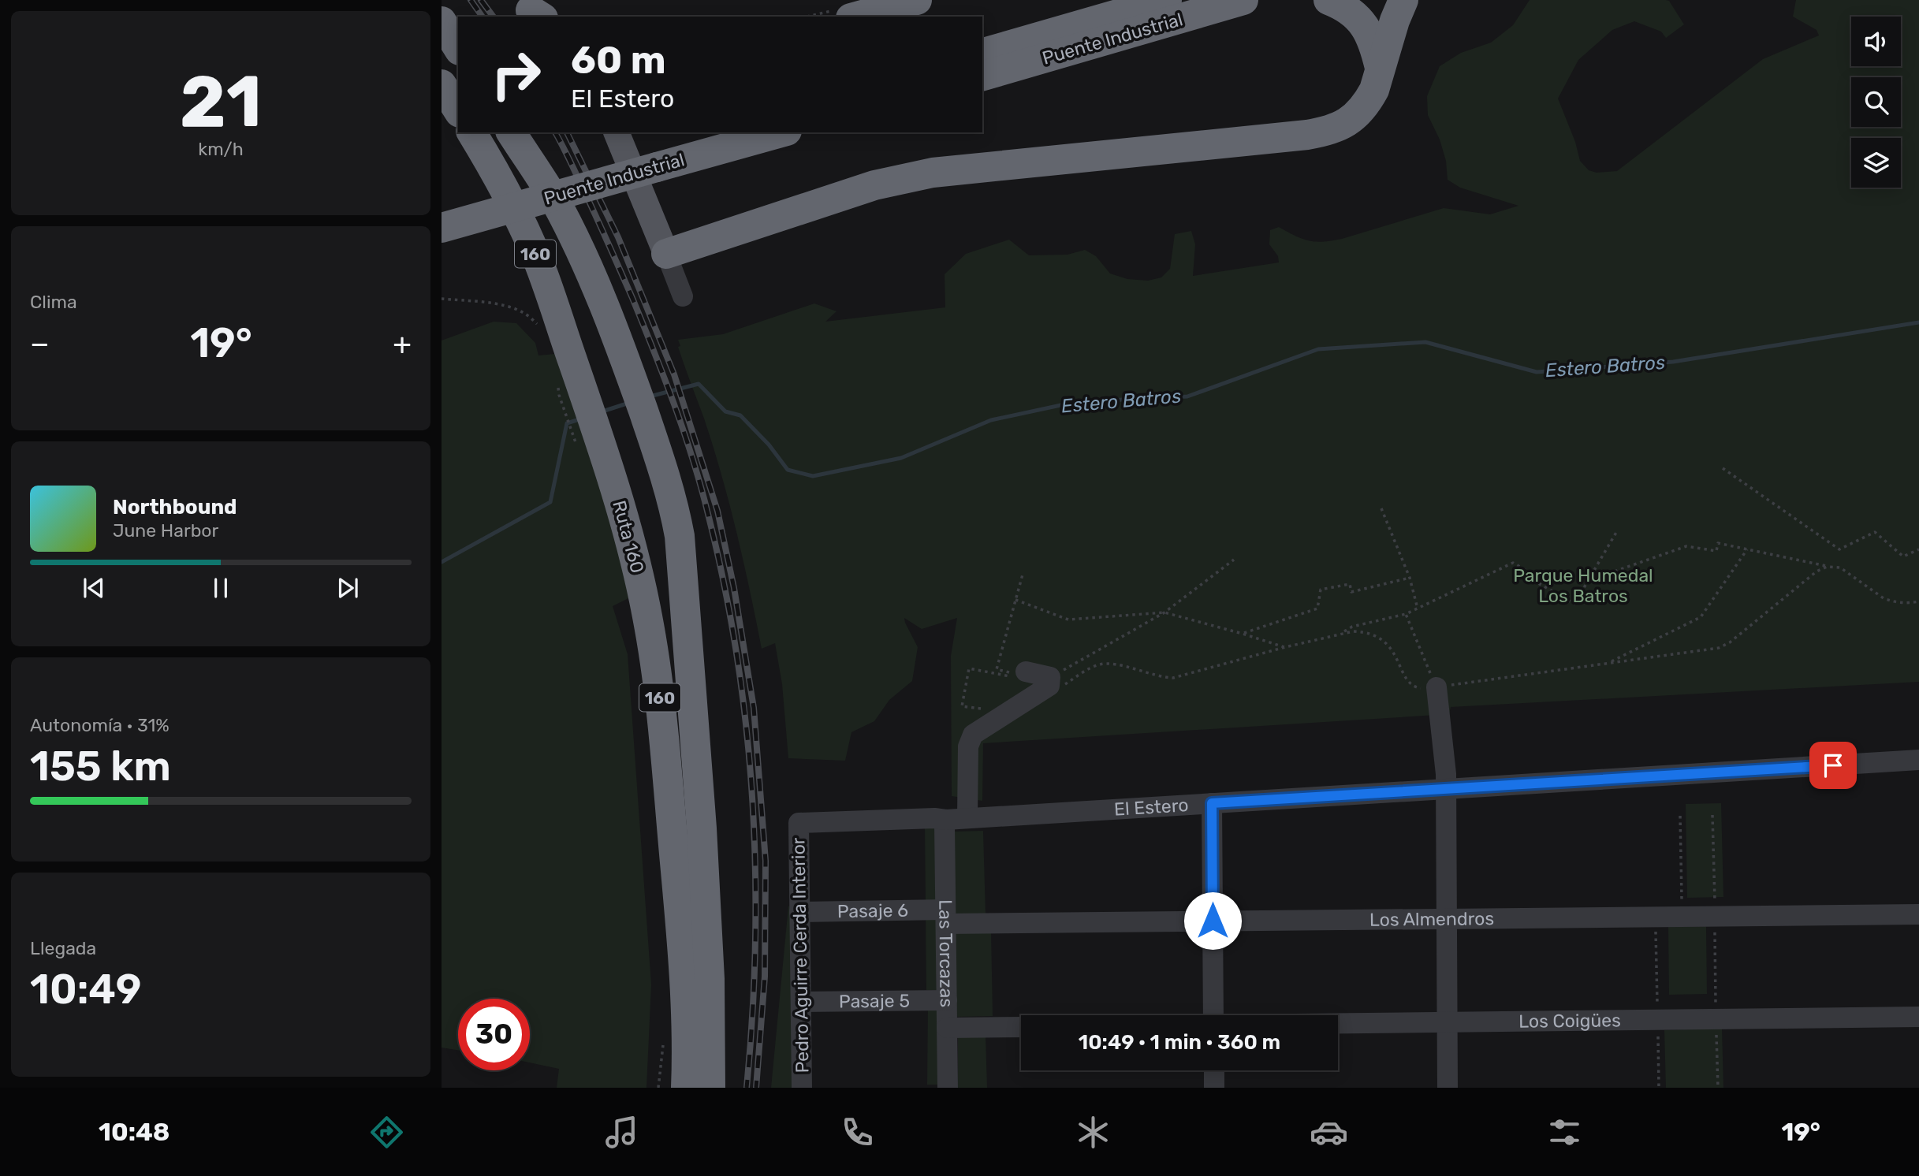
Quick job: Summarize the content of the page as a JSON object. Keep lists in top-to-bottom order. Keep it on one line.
{"streets":{"highway":["Puente Industrial","160","Ruta 160"],"street":["El Estero","Pasaje 6","Los Almendros","Las Torcazas","Pedro Aguirre Cerda Interior","Pasaje 5","Los Coigües"]},"crossings":[["160","Ruta 160"],["El Estero","Las Torcazas"],["El Estero","Pedro Aguirre Cerda Interior"],["Pasaje 6","Los Almendros"],["Pasaje 6","Las Torcazas"],["Pasaje 6","Pedro Aguirre Cerda Interior"],["Los Almendros","Las Torcazas"],["Las Torcazas","Pasaje 5"],["Pedro Aguirre Cerda Interior","Pasaje 5"]],"water":["Estero Batros"],"parks":["Parque Humedal Los Batros"],"page":{"tile":[["21","km/h"],"Clima",["Autonomía · 31%","155 km"],["Llegada","10:49"]],"turn":["60 m","El Estero"],"heat":["−","19°","+"],"song":["Northbound","June Harbor"],"limit":"30","trip":"10:49 · 1 min · 360 m","tabs":["10:48","19°"]}}
